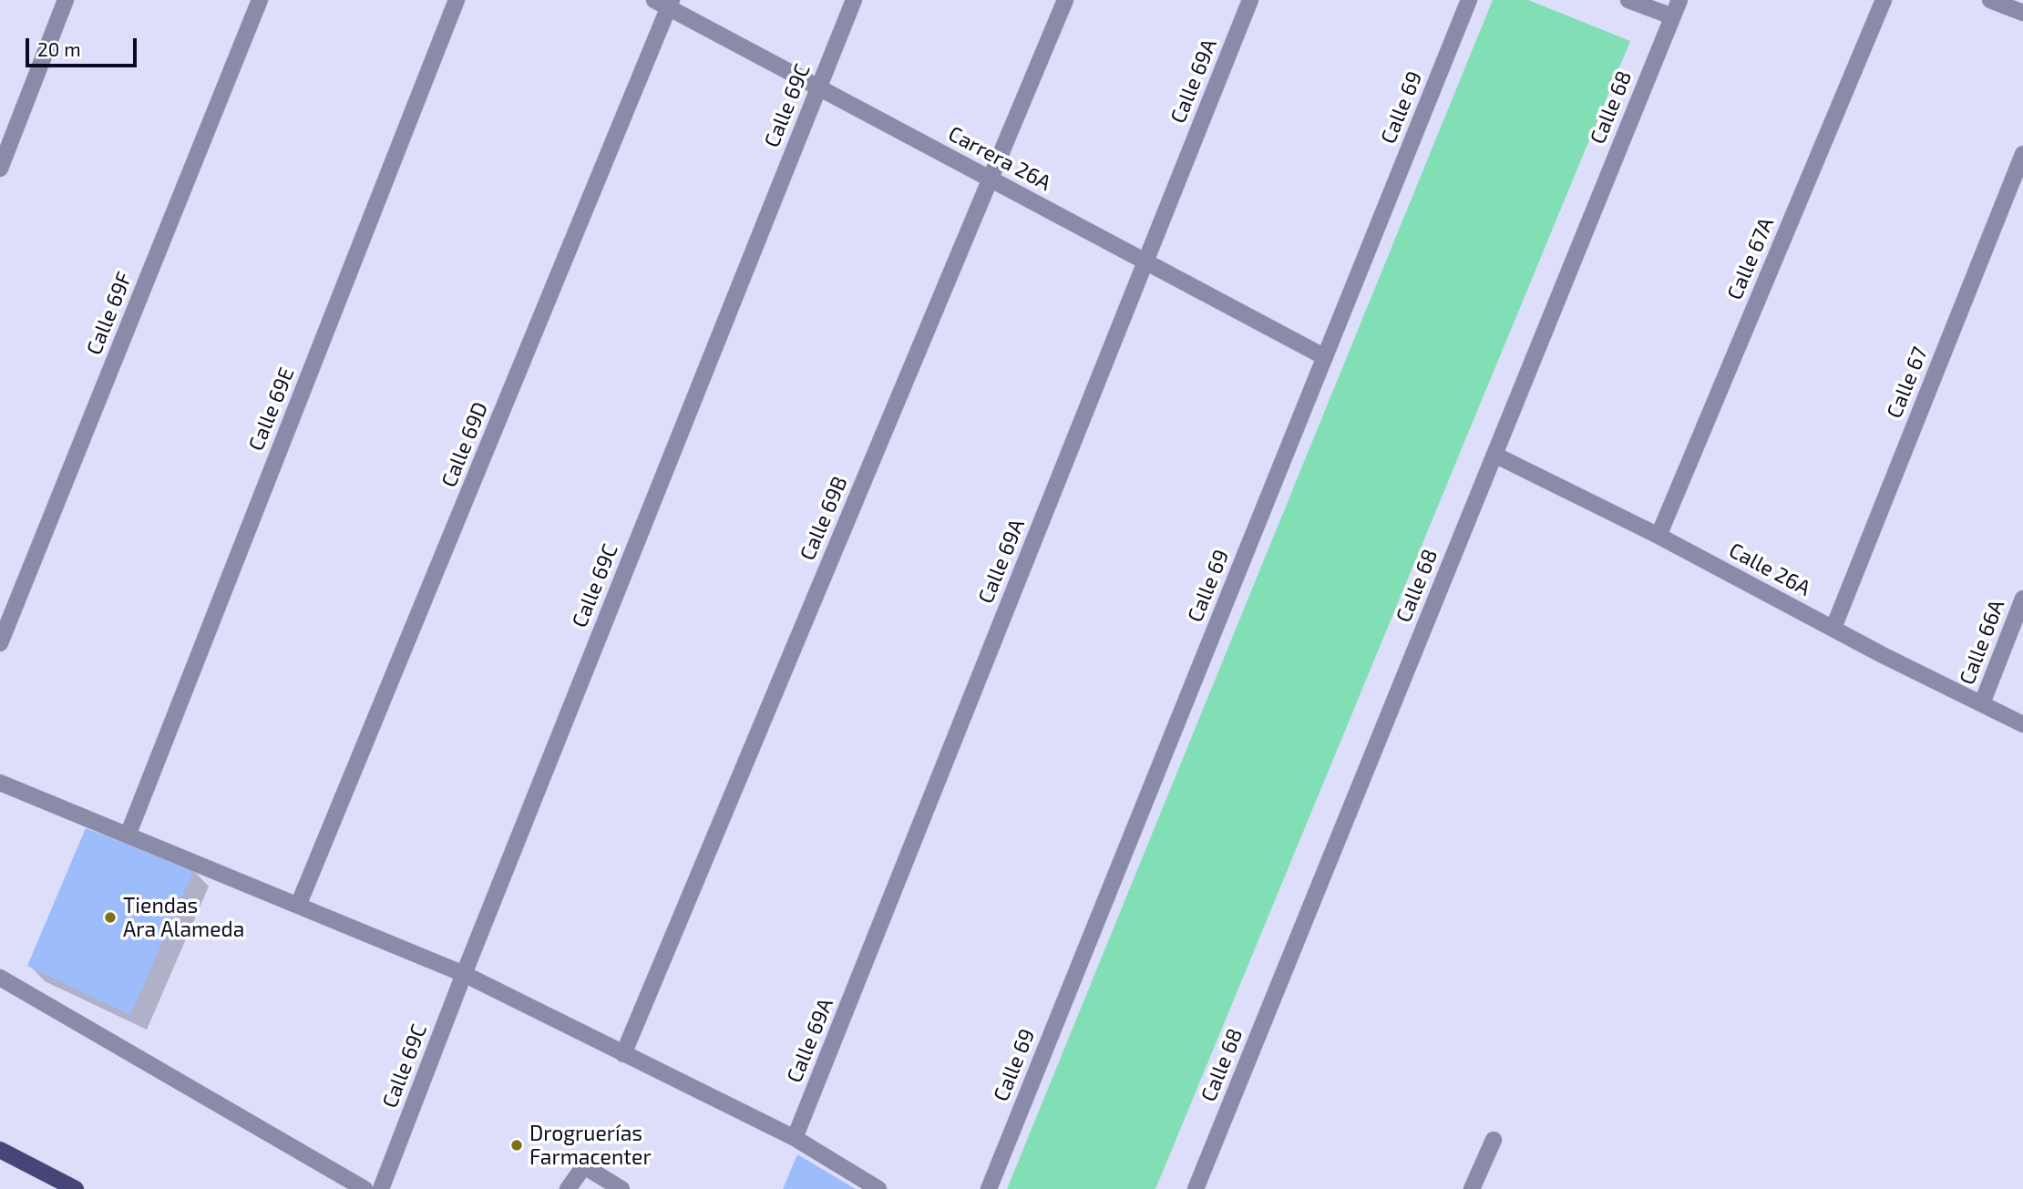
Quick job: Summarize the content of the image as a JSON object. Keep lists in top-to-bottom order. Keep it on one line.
{"streets":{"street":["Calle 69A","Calle 69C","Calle 69","Calle 68","Carrera 26A","Calle 67A","Calle 69F","Calle 67","Calle 69E","Calle 69D","Calle 69B","Calle 26A","Calle 66A"]},"crossings":[["Calle 69A","Carrera 26A"],["Calle 69C","Carrera 26A"],["Calle 69","Carrera 26A"],["Calle 68","Calle 26A"],["Carrera 26A","Calle 69D"],["Carrera 26A","Calle 69B"],["Calle 67A","Calle 26A"],["Calle 67","Calle 26A"],["Calle 26A","Calle 66A"]],"places":["Tiendas Ara Alameda","Drogruerías Farmacenter"],"scale_bar":"20 m"}
